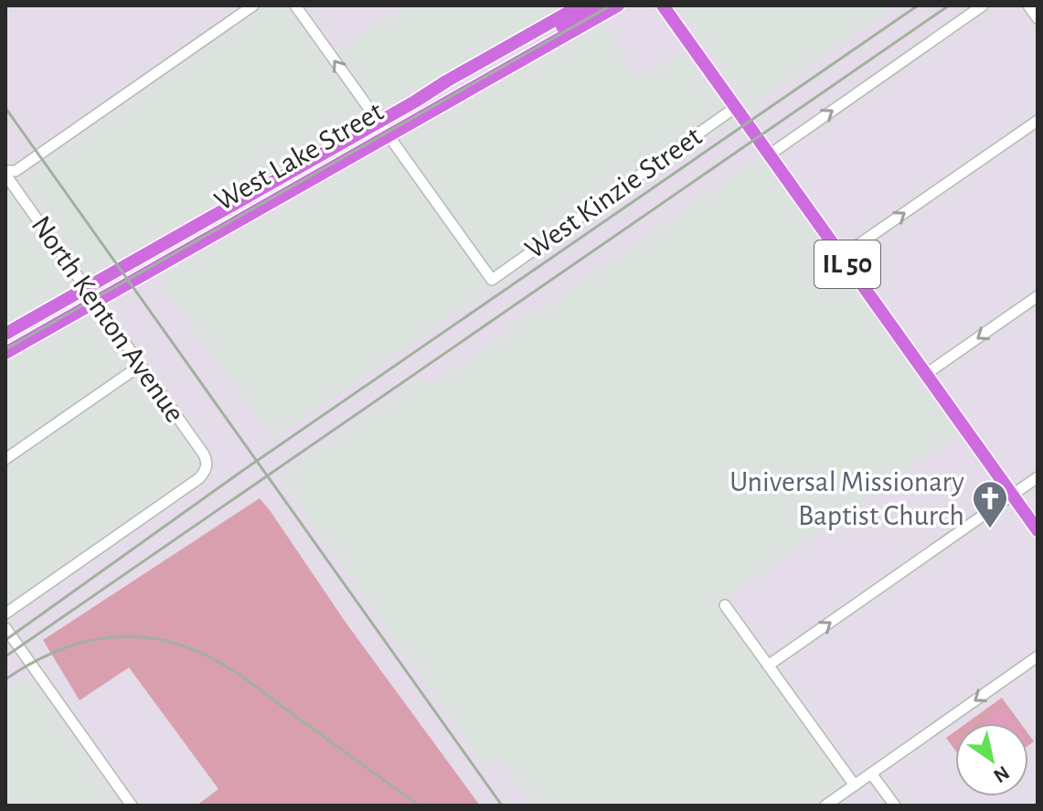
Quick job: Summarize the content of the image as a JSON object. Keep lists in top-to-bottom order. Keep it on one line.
{"streets":{"main road":["West Lake Street","IL 50"],"street":["West Kinzie Street","North Kenton Avenue"]},"crossings":[["West Lake Street","West Kinzie Street"],["West Lake Street","North Kenton Avenue"],["West Kinzie Street","IL 50"]],"places":{"church":["Universal Missionary Baptist Church"]},"north":"bottom right"}
